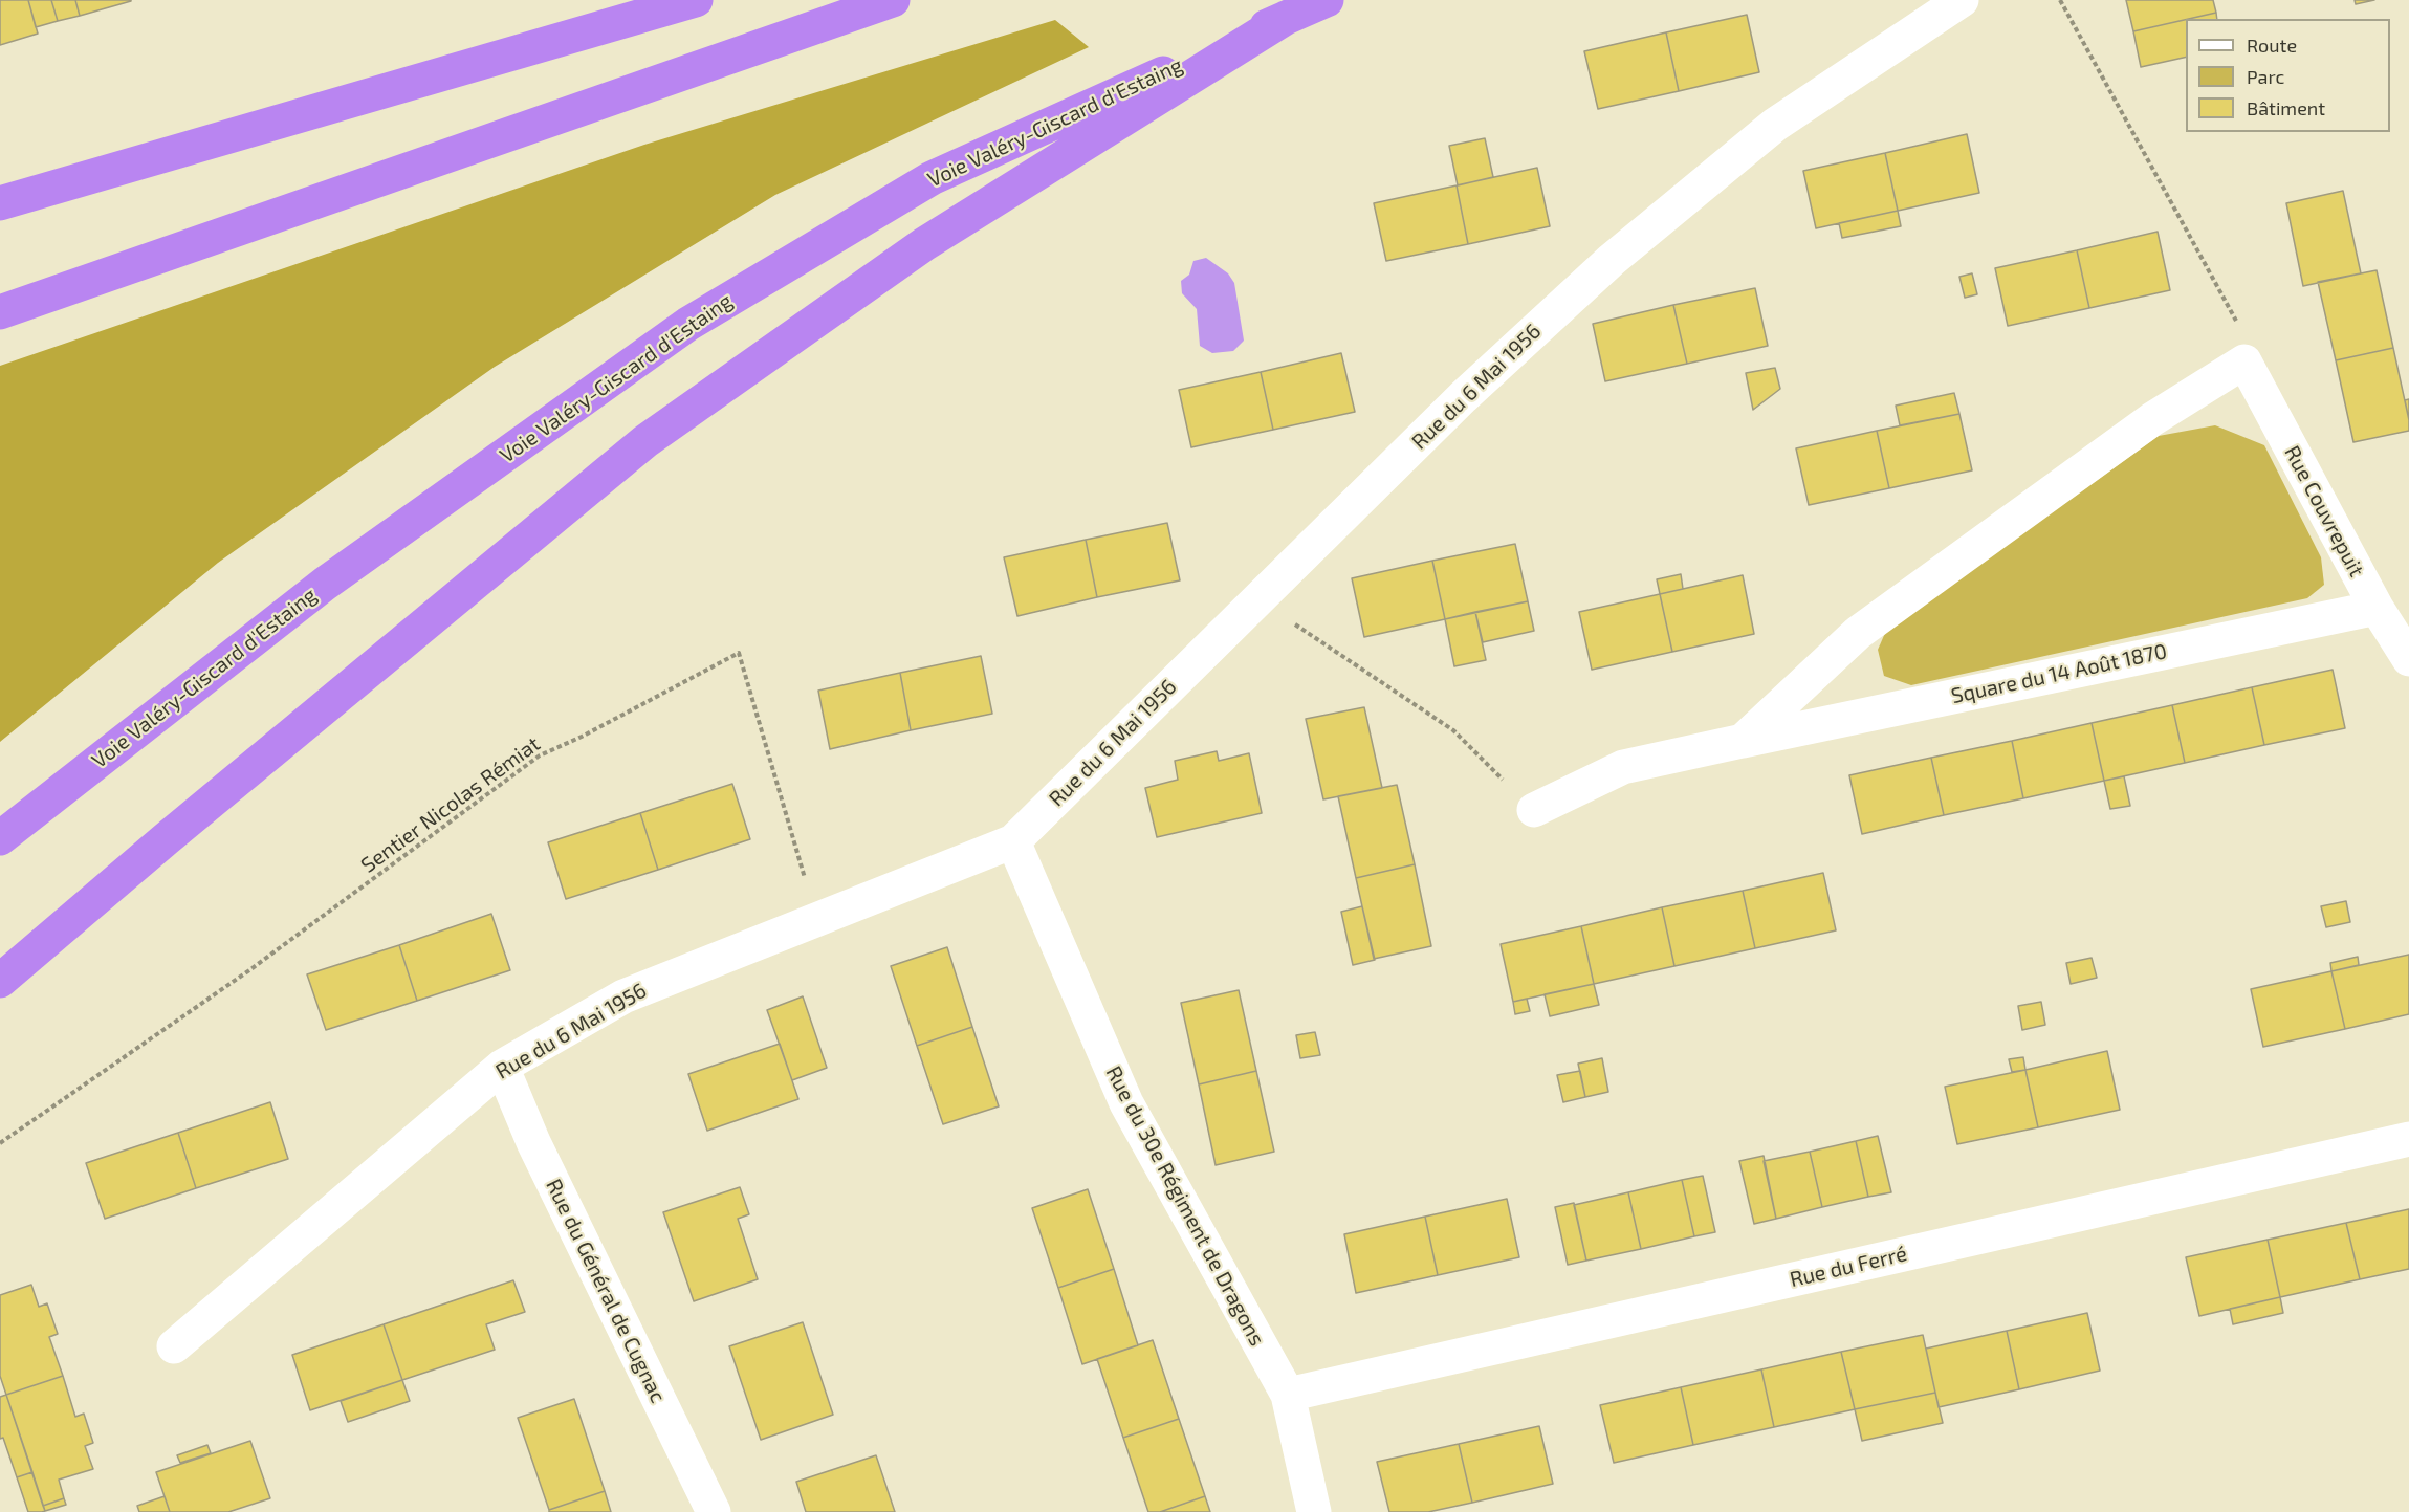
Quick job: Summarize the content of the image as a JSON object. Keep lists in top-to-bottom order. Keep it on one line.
{"streets":{"highway":["Voie Valéry-Giscard d'Estaing"],"street":["Rue du 6 Mai 1956","Rue Couvrepuit","Square du 14 Août 1870","Rue du 30e Régiment de Dragons","Rue du Ferré","Rue du Général de Cugnac"],"path":["Sentier Nicolas Rémiat"]},"crossings":[["Rue du 6 Mai 1956","Sentier Nicolas Rémiat"],["Rue du 6 Mai 1956","Rue du 30e Régiment de Dragons"],["Rue du 6 Mai 1956","Rue du Général de Cugnac"],["Rue Couvrepuit","Square du 14 Août 1870"],["Rue du 30e Régiment de Dragons","Rue du Ferré"]],"legend":["Route","Parc","Bâtiment"]}
